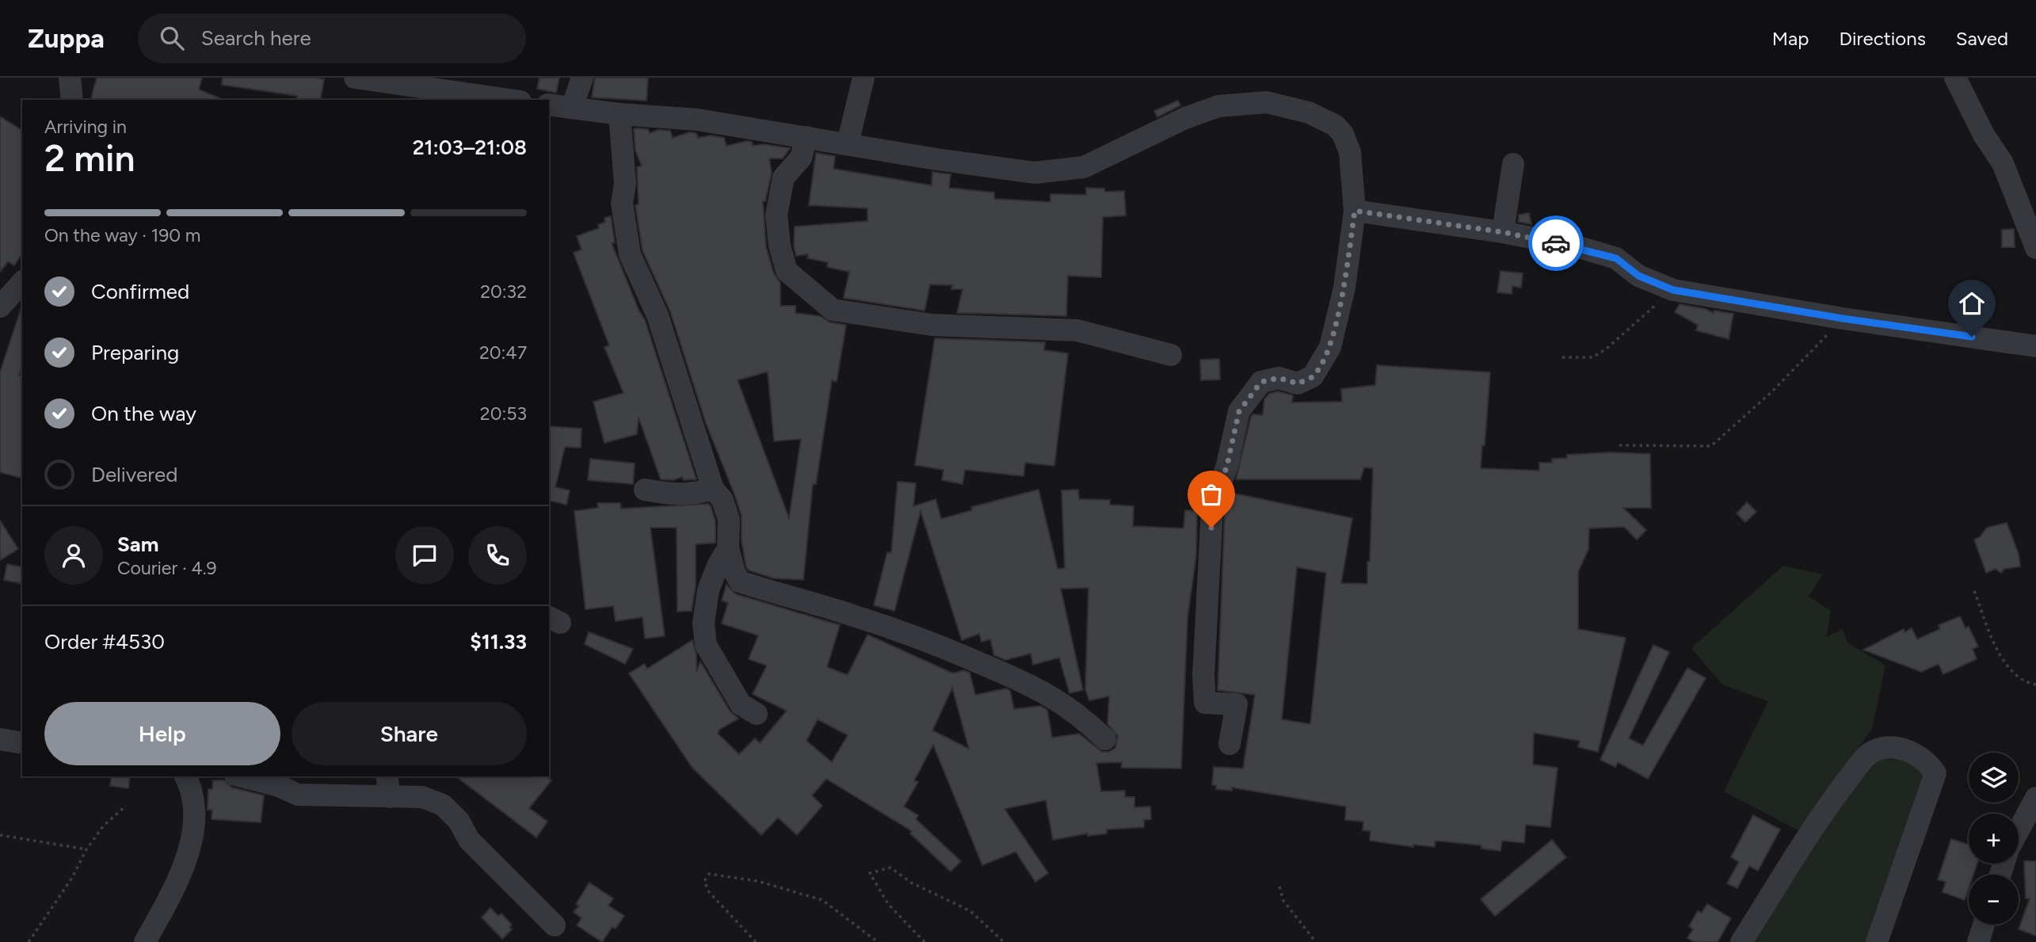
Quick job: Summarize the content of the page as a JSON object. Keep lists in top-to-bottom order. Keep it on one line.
{"page":{"header":"Zuppa","search":"Search here","nav":["Map","Directions","Saved"],"heading":["2 min","Arriving in","21:03–21:08"],"panel":["Sam","Courier · 4.9","Order #4530","$11.33"],"bar":"On the way · 190 m","list":[["Confirmed","20:32"],["Preparing","20:47"],["On the way","20:53"],"Delivered"],"buttons":["Help","Share"],"map_buttons":["+","−"]}}
